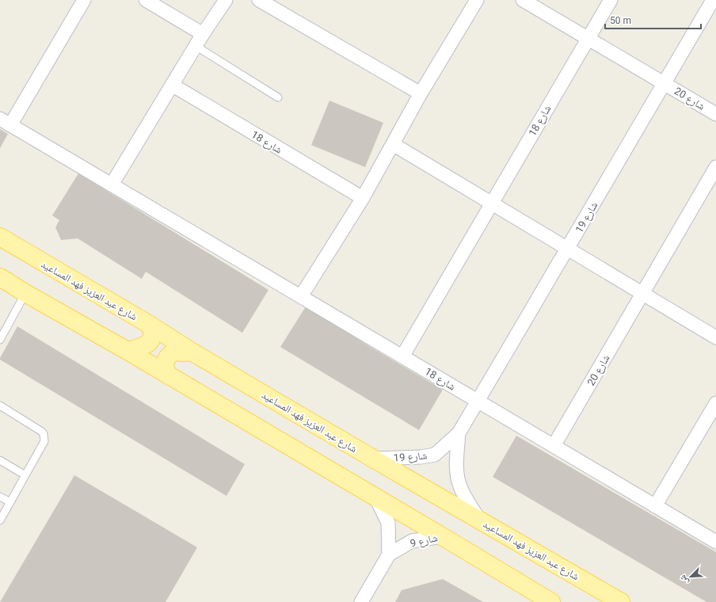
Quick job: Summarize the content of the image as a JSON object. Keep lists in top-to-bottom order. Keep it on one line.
{"streets":{"main road":["شارع عبد العزيز فهد المساعيد"],"street":["شارع 20","شارع 18","شارع 19","شارع 9"]},"crossings":[["شارع 20","شارع 19"],["شارع 18","شارع 19"],["شارع 19","شارع عبد العزيز فهد المساعيد"]],"scale_bar":"50 m","north":"bottom left"}
